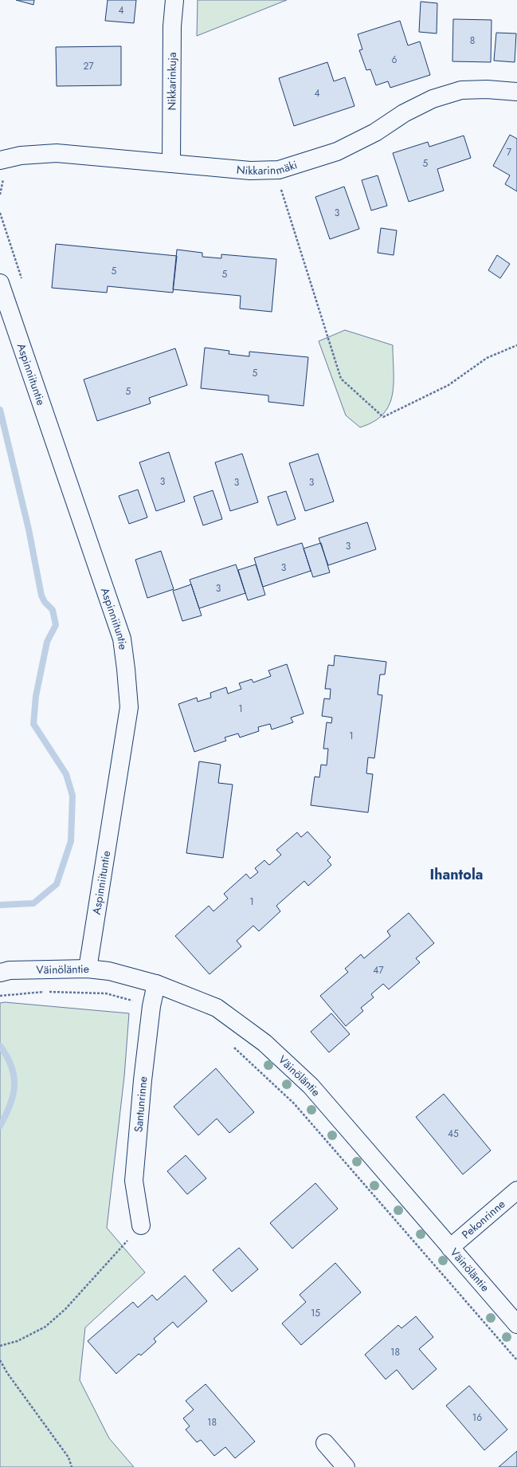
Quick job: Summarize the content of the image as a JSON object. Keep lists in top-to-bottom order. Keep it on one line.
{"streets":{"street":["Nikkarinkuja","Nikkarinmäki","Aspinniituntie","Väinöläntie","Santunrinne","Pekonrinne"]},"crossings":[["Nikkarinkuja","Nikkarinmäki"],["Aspinniituntie","Väinöläntie"],["Väinöläntie","Santunrinne"],["Väinöläntie","Pekonrinne"]],"districts":["Ihantola"],"house_numbers":["4","8","6","27","4","7","5","3","5","5","5","5","3","3","3","3","3","3","1","1","1","47","45","15","18","16","18"]}
